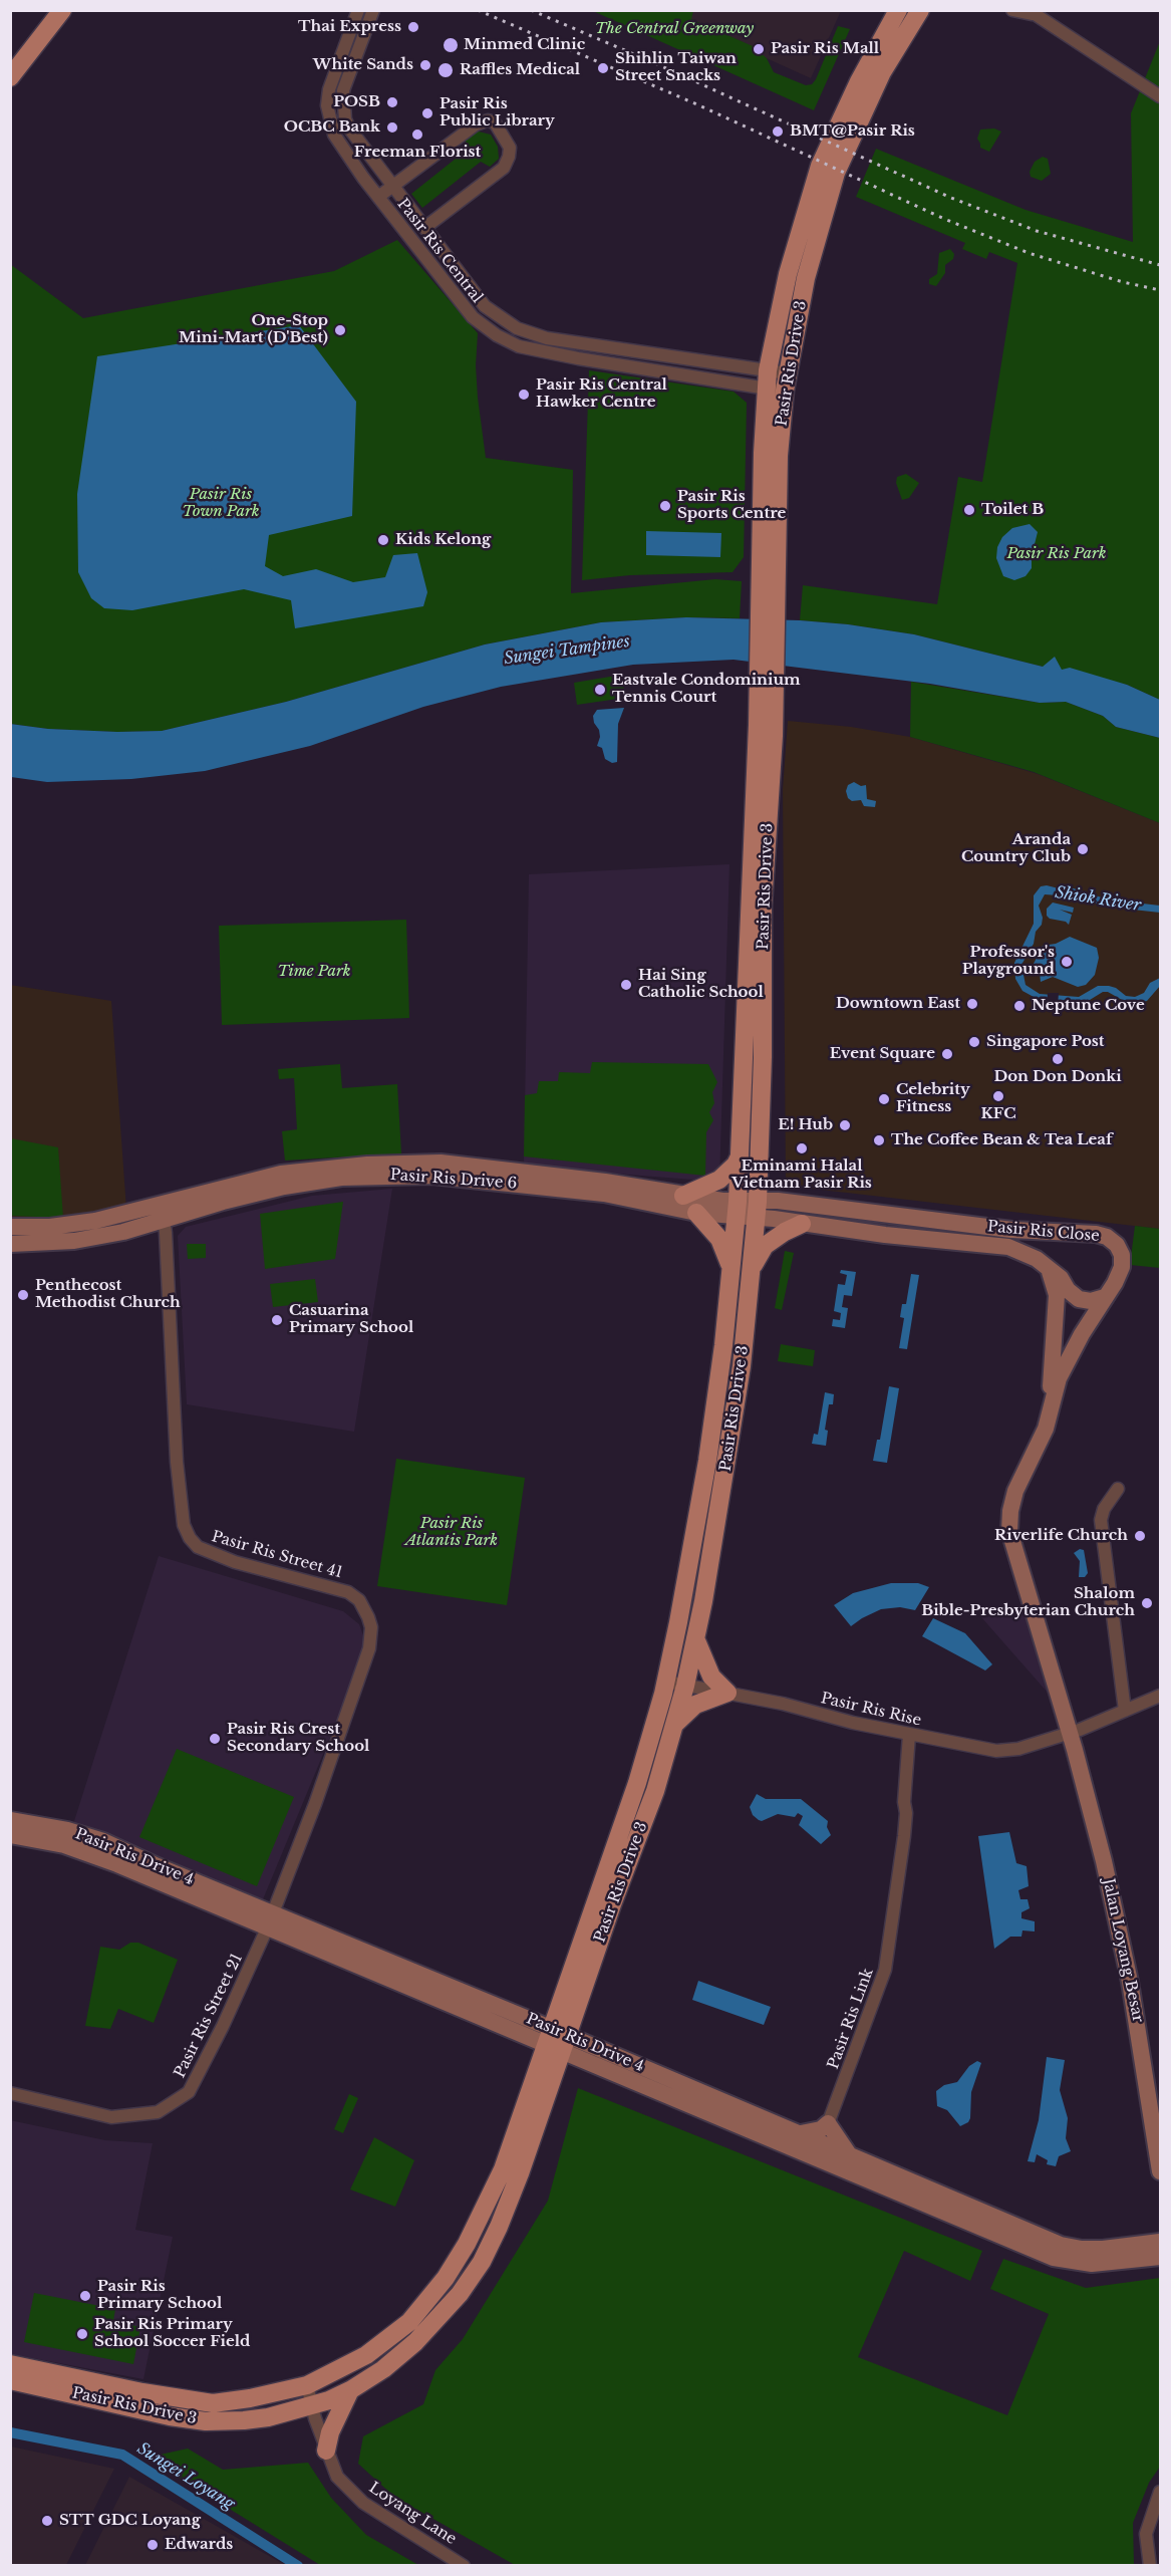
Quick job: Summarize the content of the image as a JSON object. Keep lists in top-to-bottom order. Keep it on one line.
{"streets":{"main road":["Pasir Ris Drive 3"],"street":["Pasir Ris Central","Pasir Ris Drive 6","Pasir Ris Close","Pasir Ris Street 41","Pasir Ris Rise","Pasir Ris Drive 4","Jalan Loyang Besar","Pasir Ris Street 21","Pasir Ris Link","Loyang Lane"]},"crossings":[["Pasir Ris Central","Pasir Ris Drive 3"],["Pasir Ris Drive 3","Pasir Ris Drive 6"],["Pasir Ris Drive 3","Pasir Ris Close"],["Pasir Ris Drive 3","Pasir Ris Rise"],["Pasir Ris Drive 3","Pasir Ris Drive 4"],["Pasir Ris Drive 3","Loyang Lane"],["Pasir Ris Drive 6","Pasir Ris Close"],["Pasir Ris Drive 6","Pasir Ris Street 41"],["Pasir Ris Close","Jalan Loyang Besar"],["Pasir Ris Street 41","Pasir Ris Drive 4"],["Pasir Ris Street 41","Pasir Ris Street 21"],["Pasir Ris Rise","Jalan Loyang Besar"],["Pasir Ris Rise","Pasir Ris Link"],["Pasir Ris Drive 4","Pasir Ris Street 21"],["Pasir Ris Drive 4","Pasir Ris Link"]],"water":["Sungei Tampines","Shiok River","Sungei Loyang"],"parks":["The Central Greenway","Pasir Ris Town Park","Pasir Ris Park","Time Park","Pasir Ris Atlantis Park"],"places":["Thai Express","Minmed Clinic","Pasir Ris Mall","White Sands","Shihlin Taiwan Street Snacks","Raffles Medical","POSB","Pasir Ris Public Library","OCBC Bank","BMT@Pasir Ris","Freeman Florist","One-Stop Mini-Mart (D'Best)","Pasir Ris Central Hawker Centre","Pasir Ris Sports Centre","Toilet B","Kids Kelong","Eastvale Condominium Tennis Court","Aranda Country Club","Professor's Playground","Hai Sing Catholic School","Downtown East","Neptune Cove","Singapore Post","Event Square","Don Don Donki","KFC","Celebrity Fitness","E! Hub","The Coffee Bean & Tea Leaf","Eminami Halal Vietnam Pasir Ris","Penthecost Methodist Church","Casuarina Primary School","Riverlife Church","Shalom Bible-Presbyterian Church","Pasir Ris Crest Secondary School","Pasir Ris Primary School","Pasir Ris Primary School Soccer Field","STT GDC Loyang","Edwards"]}
